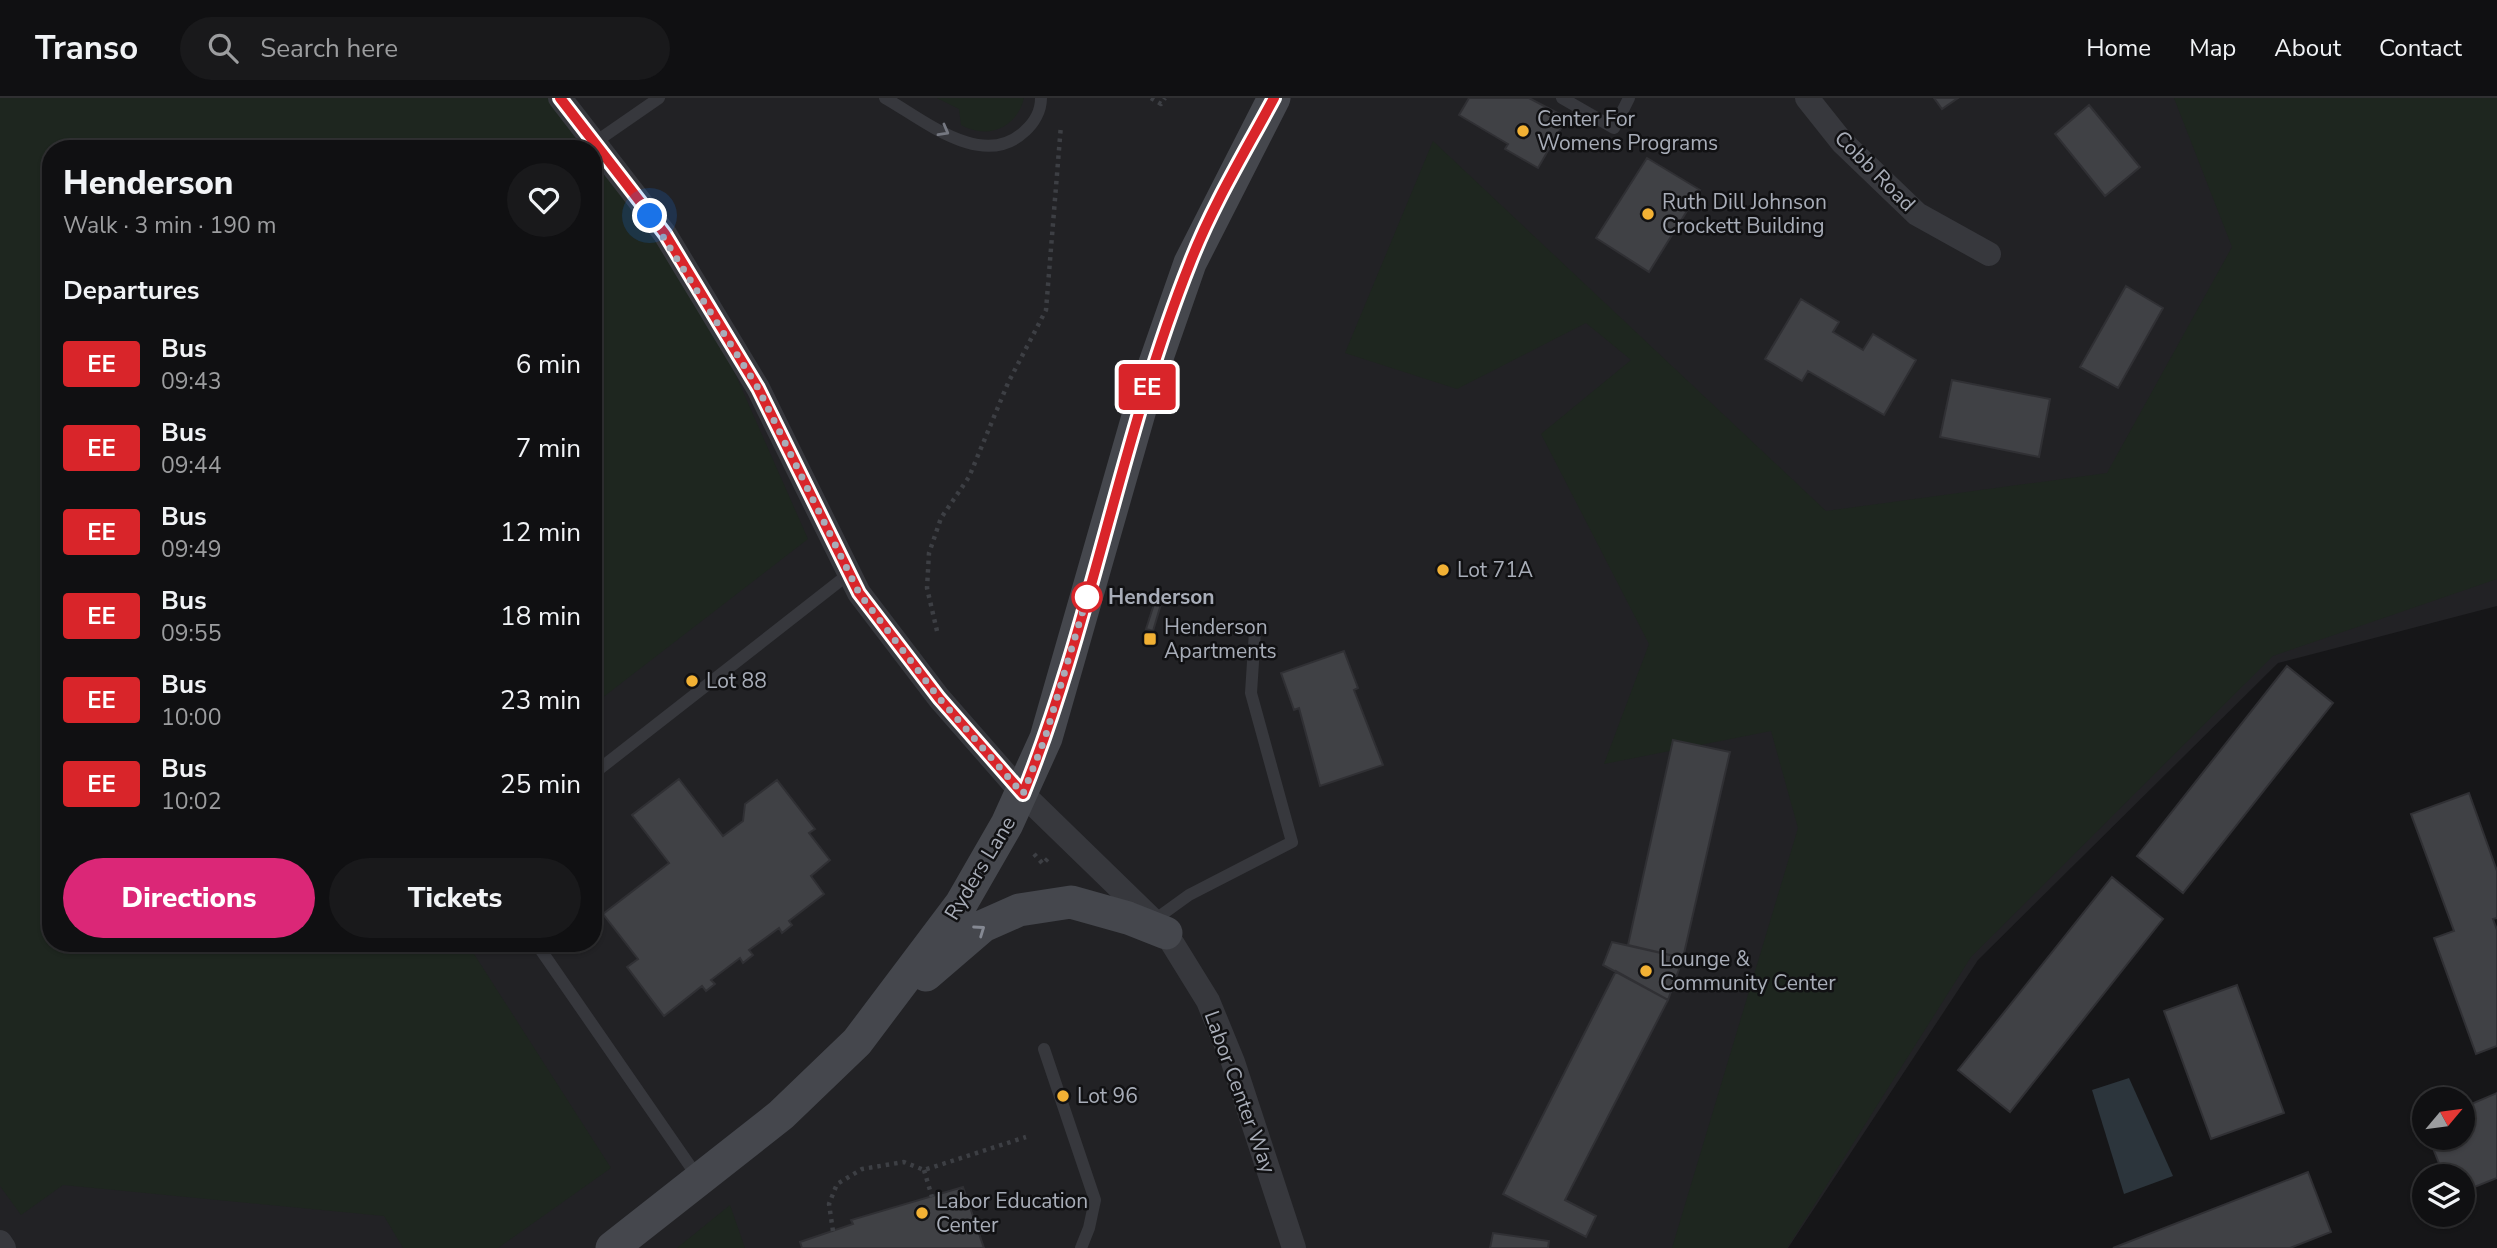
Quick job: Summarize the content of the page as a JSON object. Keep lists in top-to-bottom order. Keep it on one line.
{"streets":{"main road":["Ryders Lane"],"street":["Cobb Road","Labor Center Way"]},"crossings":[["Ryders Lane","Labor Center Way"]],"places":{"other":["Center For Womens Programs","Ruth Dill Johnson Crockett Building","Lot 71A","Henderson","Lot 88","Lounge & Community Center","Lot 96","Labor Education Center"],"transit":["Henderson Apartments"]},"lines":["bus line EE"],"north":"top right","page":{"header":"Transo","search":"Search here","nav":["Home","Map","About","Contact"],"on_map":"EE","heading":[["Henderson","Walk · 3 min · 190 m"],"Departures"],"list":[{"mark":"EE","name":"Bus","note":"09:43","value":"6 min"},{"mark":"EE","name":"Bus","note":"09:44","value":"7 min"},{"mark":"EE","name":"Bus","note":"09:49","value":"12 min"},{"mark":"EE","name":"Bus","note":"09:55","value":"18 min"},{"mark":"EE","name":"Bus","note":"10:00","value":"23 min"},{"mark":"EE","name":"Bus","note":"10:02","value":"25 min"}],"buttons":["Directions","Tickets"]}}
